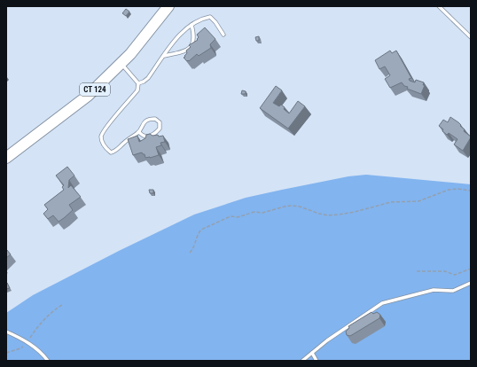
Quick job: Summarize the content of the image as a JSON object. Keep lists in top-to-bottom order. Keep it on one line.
{"streets":{"main road":["CT 124"]}}
